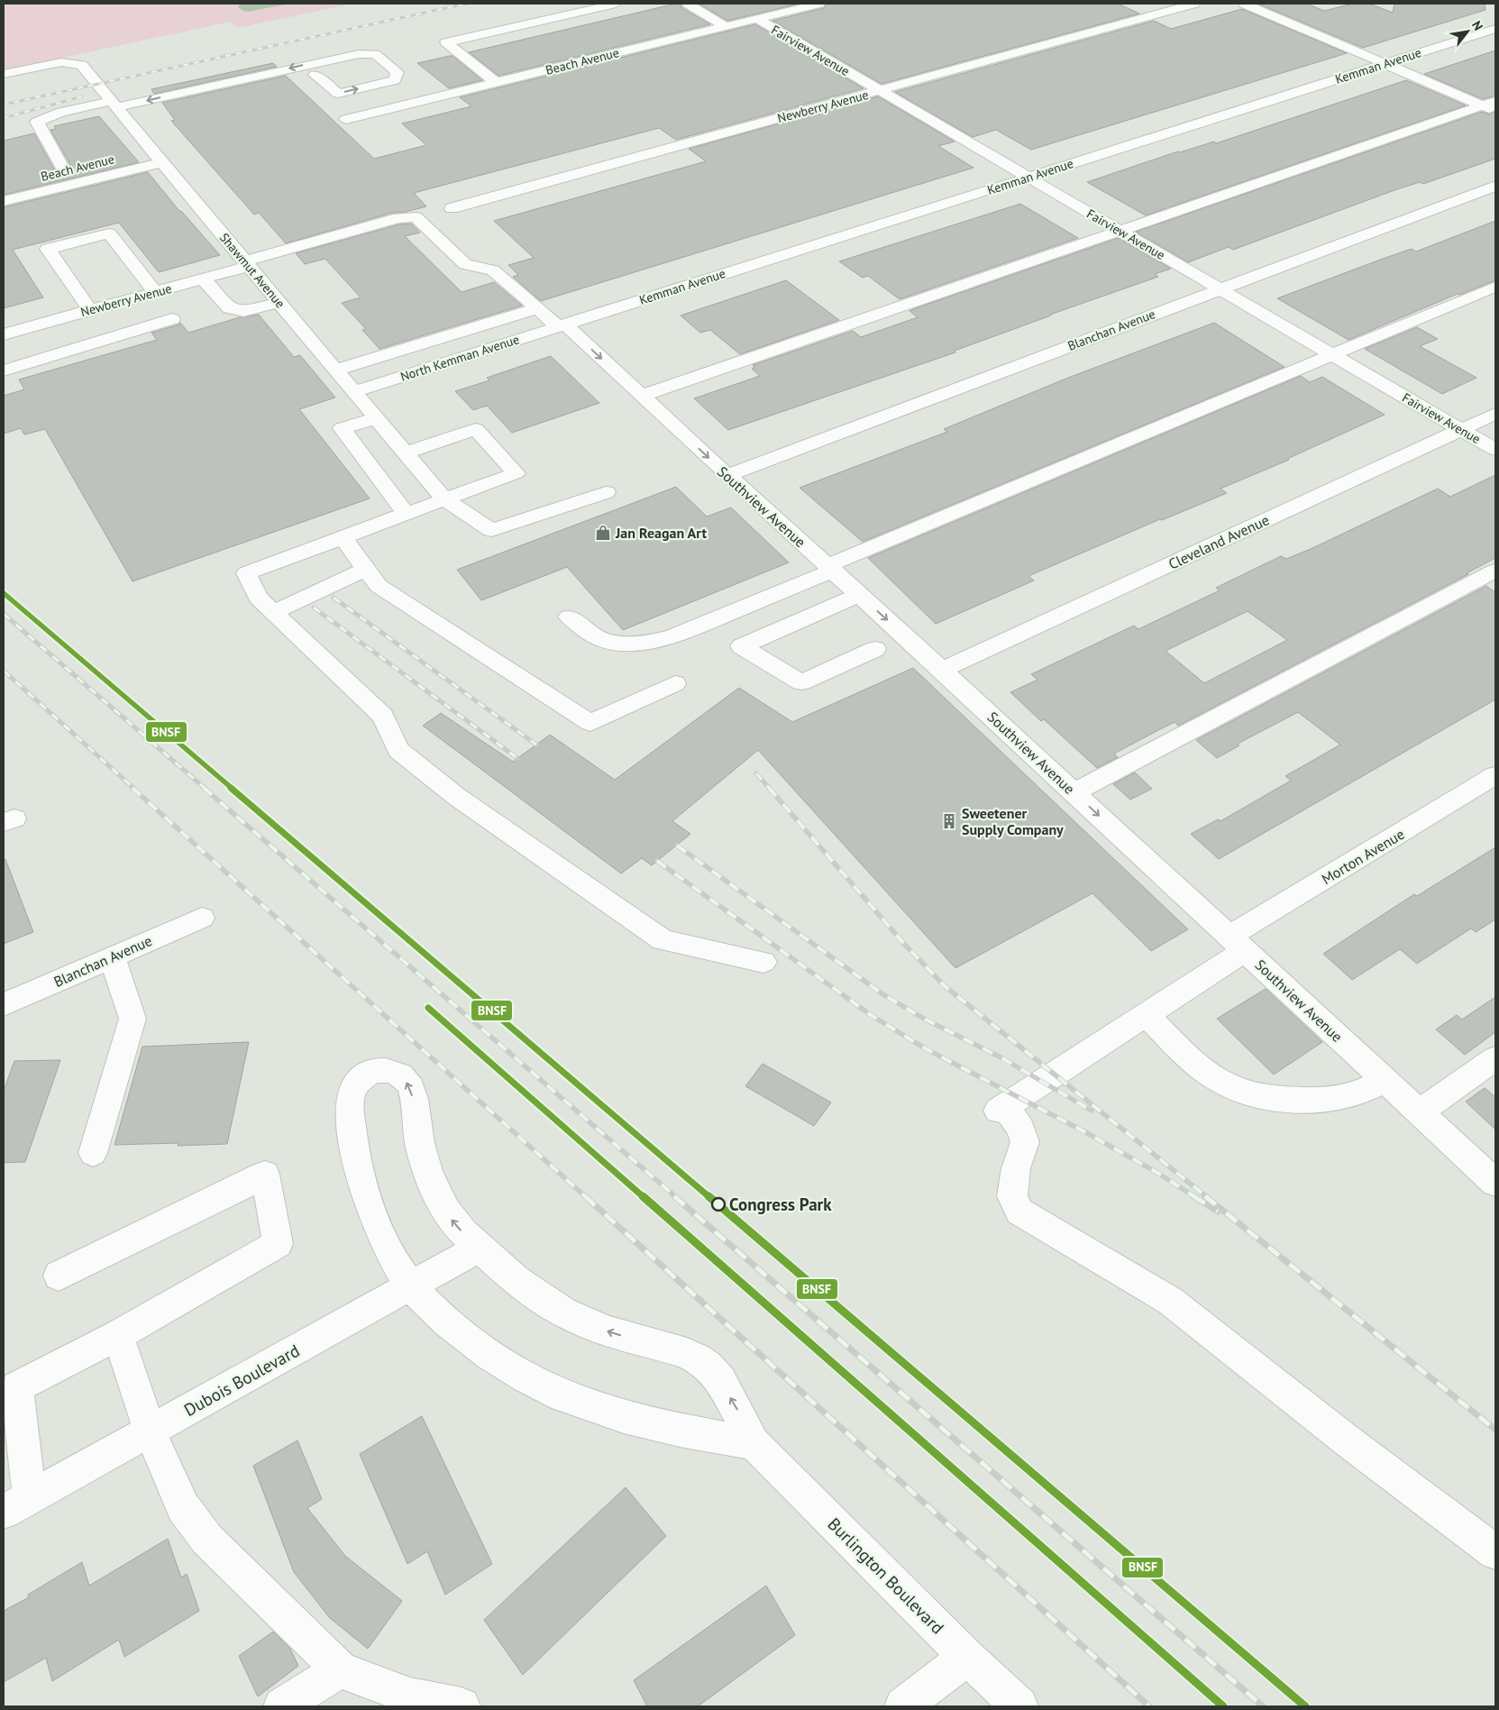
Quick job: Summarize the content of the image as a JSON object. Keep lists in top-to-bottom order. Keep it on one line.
{"streets":{"street":["Fairview Avenue","Beach Avenue","Kemman Avenue","Newberry Avenue","Shawmut Avenue","Blanchan Avenue","North Kemman Avenue","Southview Avenue","Cleveland Avenue","Morton Avenue","Dubois Boulevard","Burlington Boulevard"]},"crossings":[["Fairview Avenue","Beach Avenue"],["Fairview Avenue","Kemman Avenue"],["Fairview Avenue","Newberry Avenue"],["Fairview Avenue","Blanchan Avenue"],["Fairview Avenue","Cleveland Avenue"],["Beach Avenue","Shawmut Avenue"],["Kemman Avenue","North Kemman Avenue"],["Kemman Avenue","Southview Avenue"],["Newberry Avenue","Shawmut Avenue"],["Newberry Avenue","Southview Avenue"],["Shawmut Avenue","North Kemman Avenue"],["Blanchan Avenue","Southview Avenue"],["North Kemman Avenue","Southview Avenue"],["Southview Avenue","Cleveland Avenue"],["Southview Avenue","Morton Avenue"],["Dubois Boulevard","Burlington Boulevard"]],"one_way":["Southview Avenue"],"places":{"shop":["Jan Reagan Art"],"building":["Sweetener Supply Company"],"other":["Congress Park"]},"lines":["transit line BNSF"],"north":"top right"}
